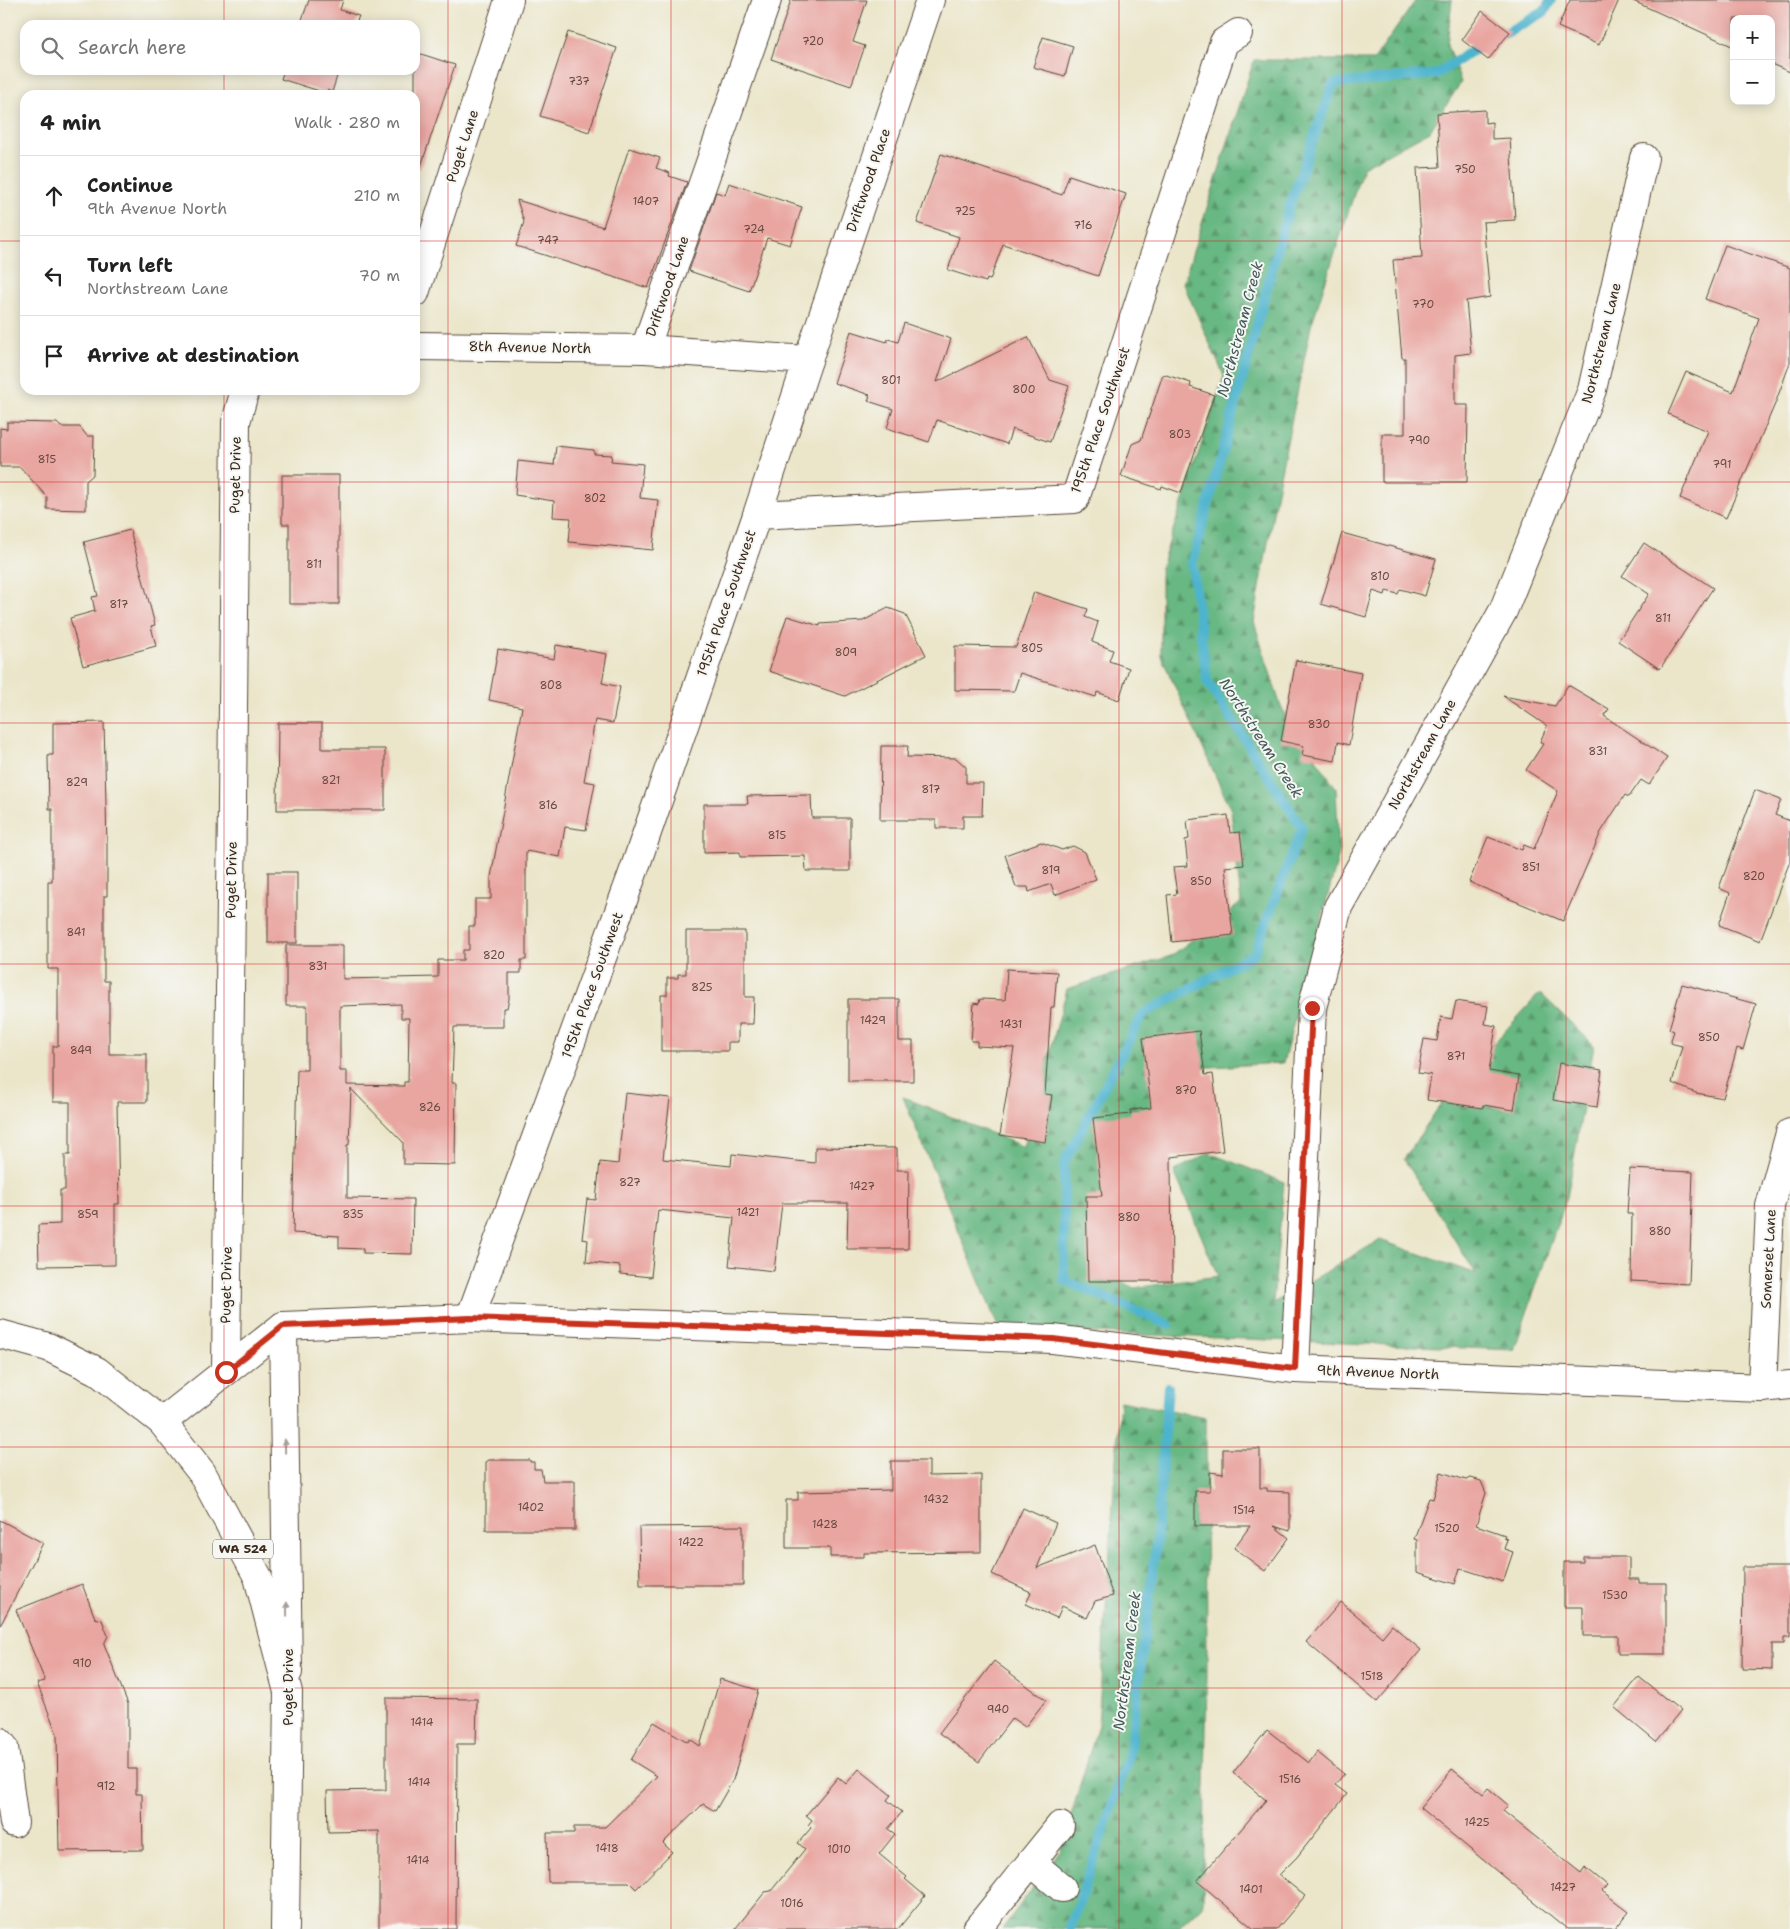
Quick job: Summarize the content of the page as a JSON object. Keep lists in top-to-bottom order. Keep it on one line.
{"streets":{"street":["Puget Lane","Driftwood Place","Driftwood Lane","Northstream Lane","8th Avenue North","195th Place Southwest","Puget Drive","Somerset Lane","9th Avenue North","WA 524"]},"crossings":[["Driftwood Place","Driftwood Lane"],["Driftwood Lane","8th Avenue North"],["Northstream Lane","9th Avenue North"],["195th Place Southwest","9th Avenue North"],["Puget Drive","9th Avenue North"],["Puget Drive","WA 524"],["Somerset Lane","9th Avenue North"]],"water":["Northstream Creek"],"house_numbers":["720","737","750","1407","725","716","724","747","770","801","800","803","790","815","791","802","811","810","817","811","805","809","808","830","831","821","829","817","816","815","851","819","820","850","841","820","831","825","1429","1431","850","849","871","870","826","827","1427","1421","859","835","880","880","1432","1402","1514","1428","1520","1422","1530","910","1518","940","1414","1516","1414","912","1425","1418","1010","1414","1427","1401","1016"],"page":{"map_buttons":["+","−"],"search":"Search here","heading":["4 min","Walk · 280 m"],"list":[["Continue","9th Avenue North","210 m"],["Turn left","Northstream Lane","70 m"],"Arrive at destination"]}}
